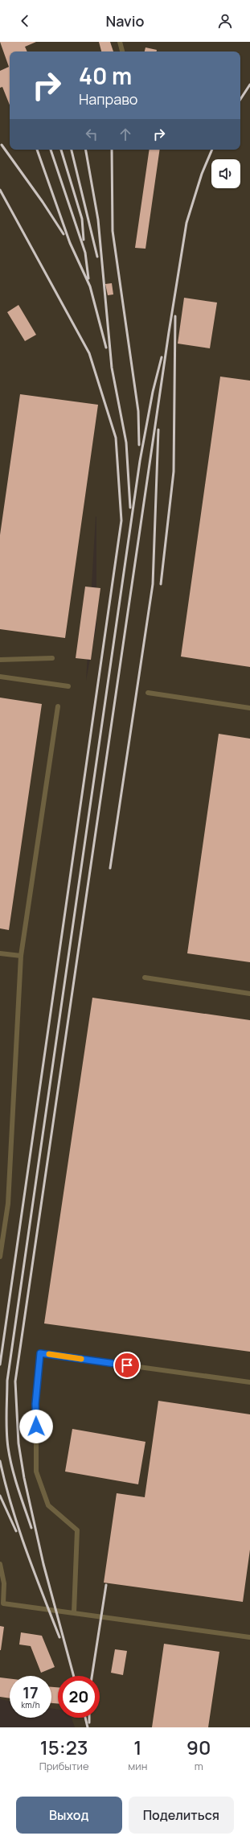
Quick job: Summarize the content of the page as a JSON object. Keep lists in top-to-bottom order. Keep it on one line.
{"page":{"header":"Navio","turn":["40 m","Направо"],"speed":"17 km/h","limit":"20","eta":["15:23","Прибытие","1","мин","90","m"],"buttons":["Выход","Поделиться"]}}
